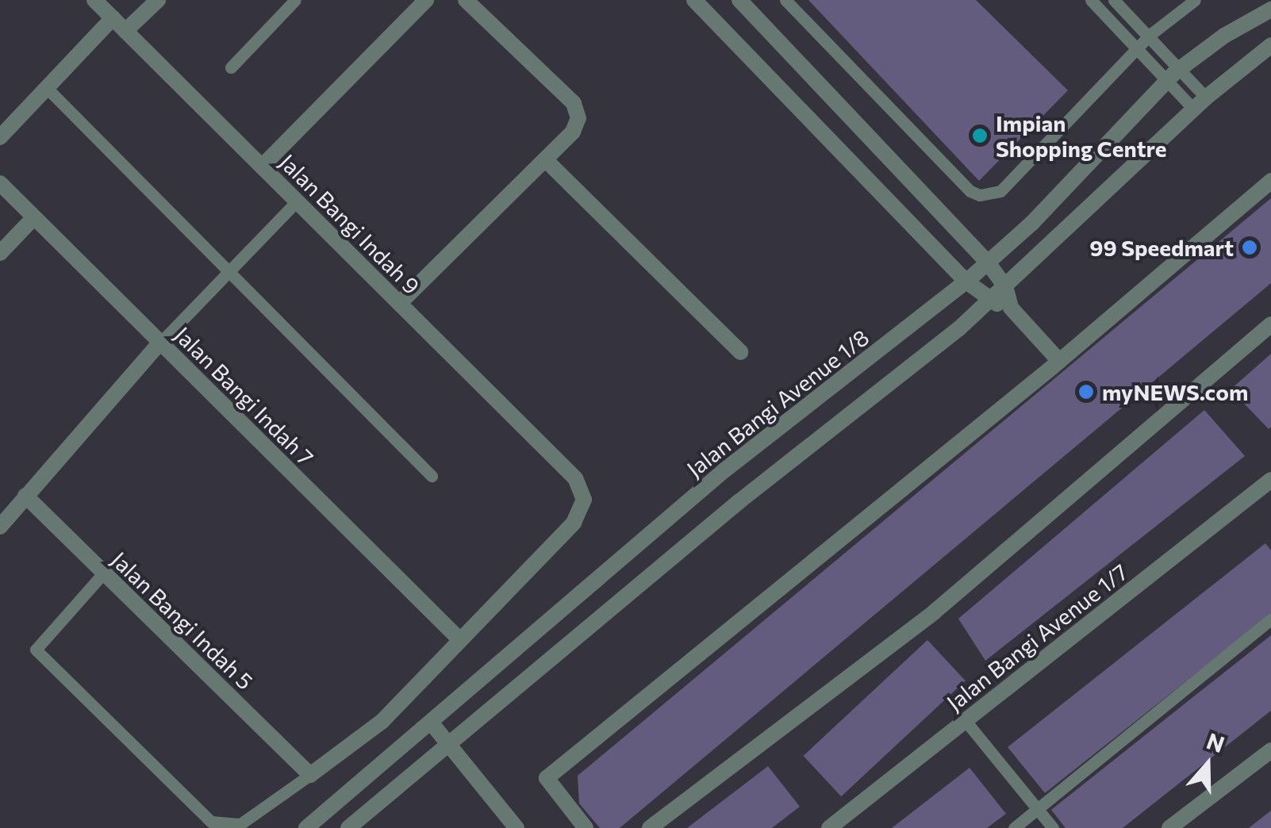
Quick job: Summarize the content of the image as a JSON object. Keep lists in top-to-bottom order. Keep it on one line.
{"streets":{"street":["Jalan Bangi Indah 9","Jalan Bangi Indah 7","Jalan Bangi Avenue 1/8","Jalan Bangi Indah 5","Jalan Bangi Avenue 1/7"]},"crossings":[["Jalan Bangi Indah 9","Jalan Bangi Indah 7"]],"places":["Impian Shopping Centre","99 Speedmart","myNEWS.com"],"north":"top"}
